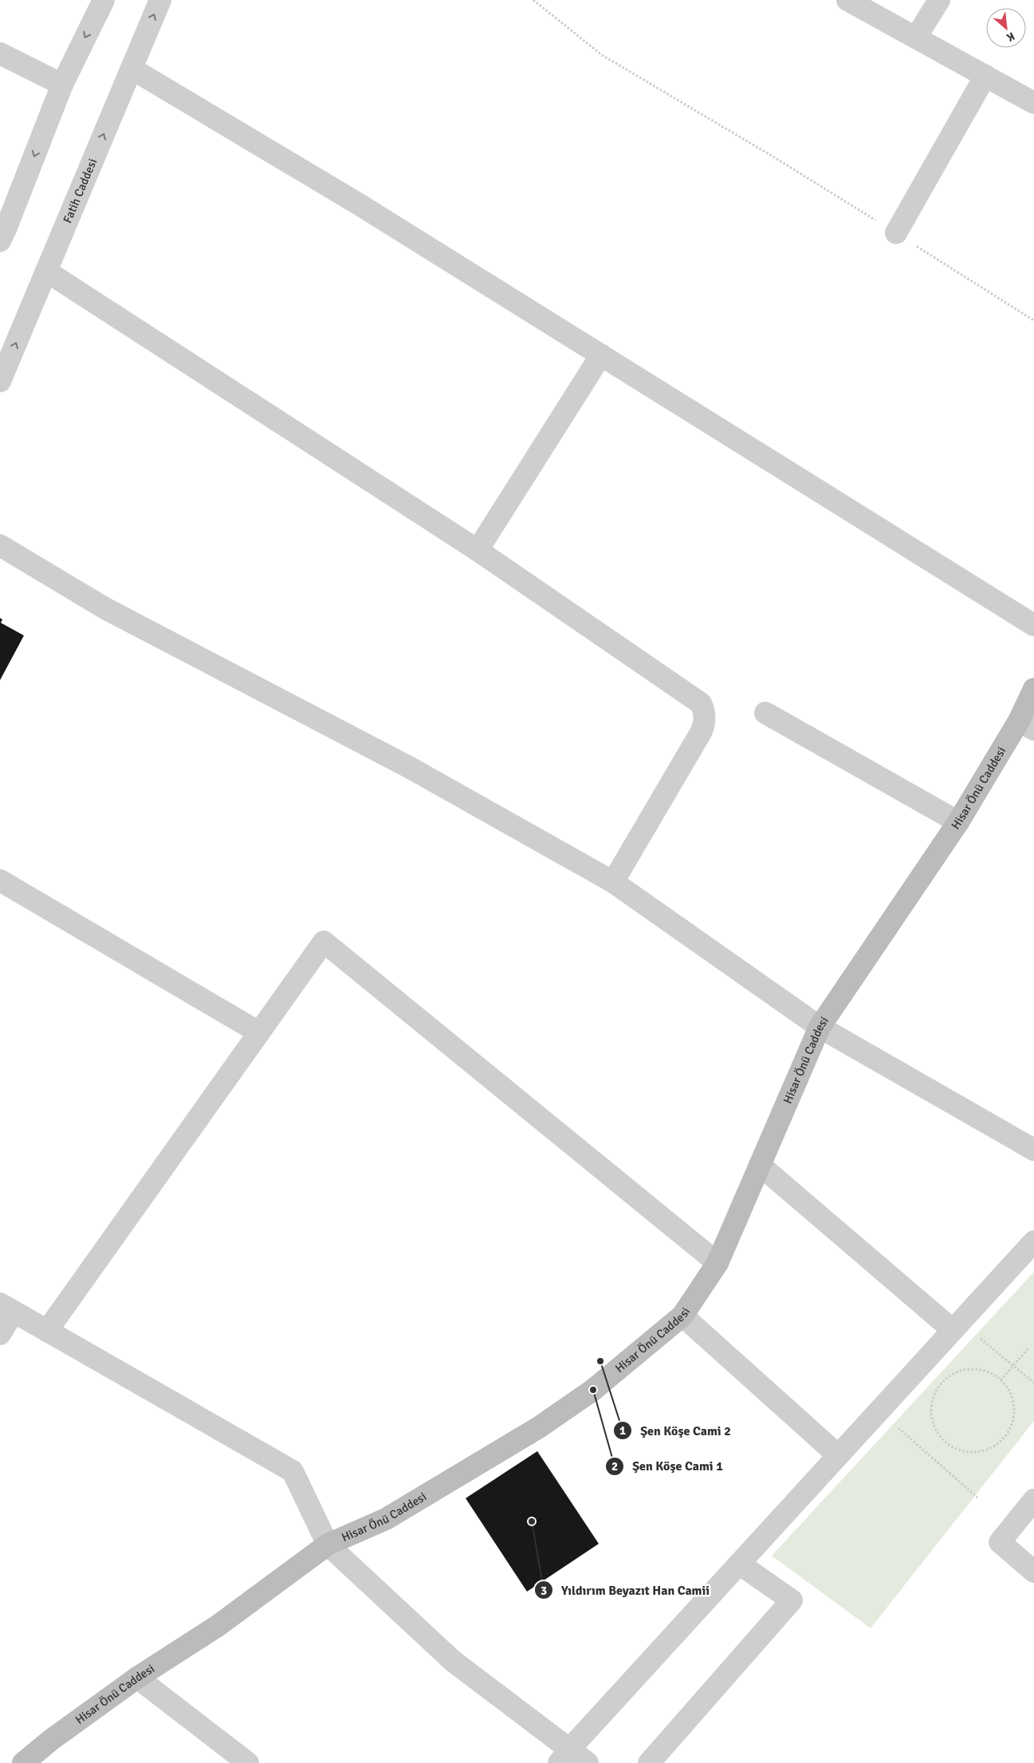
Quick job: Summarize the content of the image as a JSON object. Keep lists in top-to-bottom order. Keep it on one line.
{"streets":{"main road":["Hisar Önü Caddesi"],"street":["Fatih Caddesi"]},"places":["Şen Köşe Cami 2","Şen Köşe Cami 1","Yıldırım Beyazıt Han Camii"],"north":"bottom right"}
